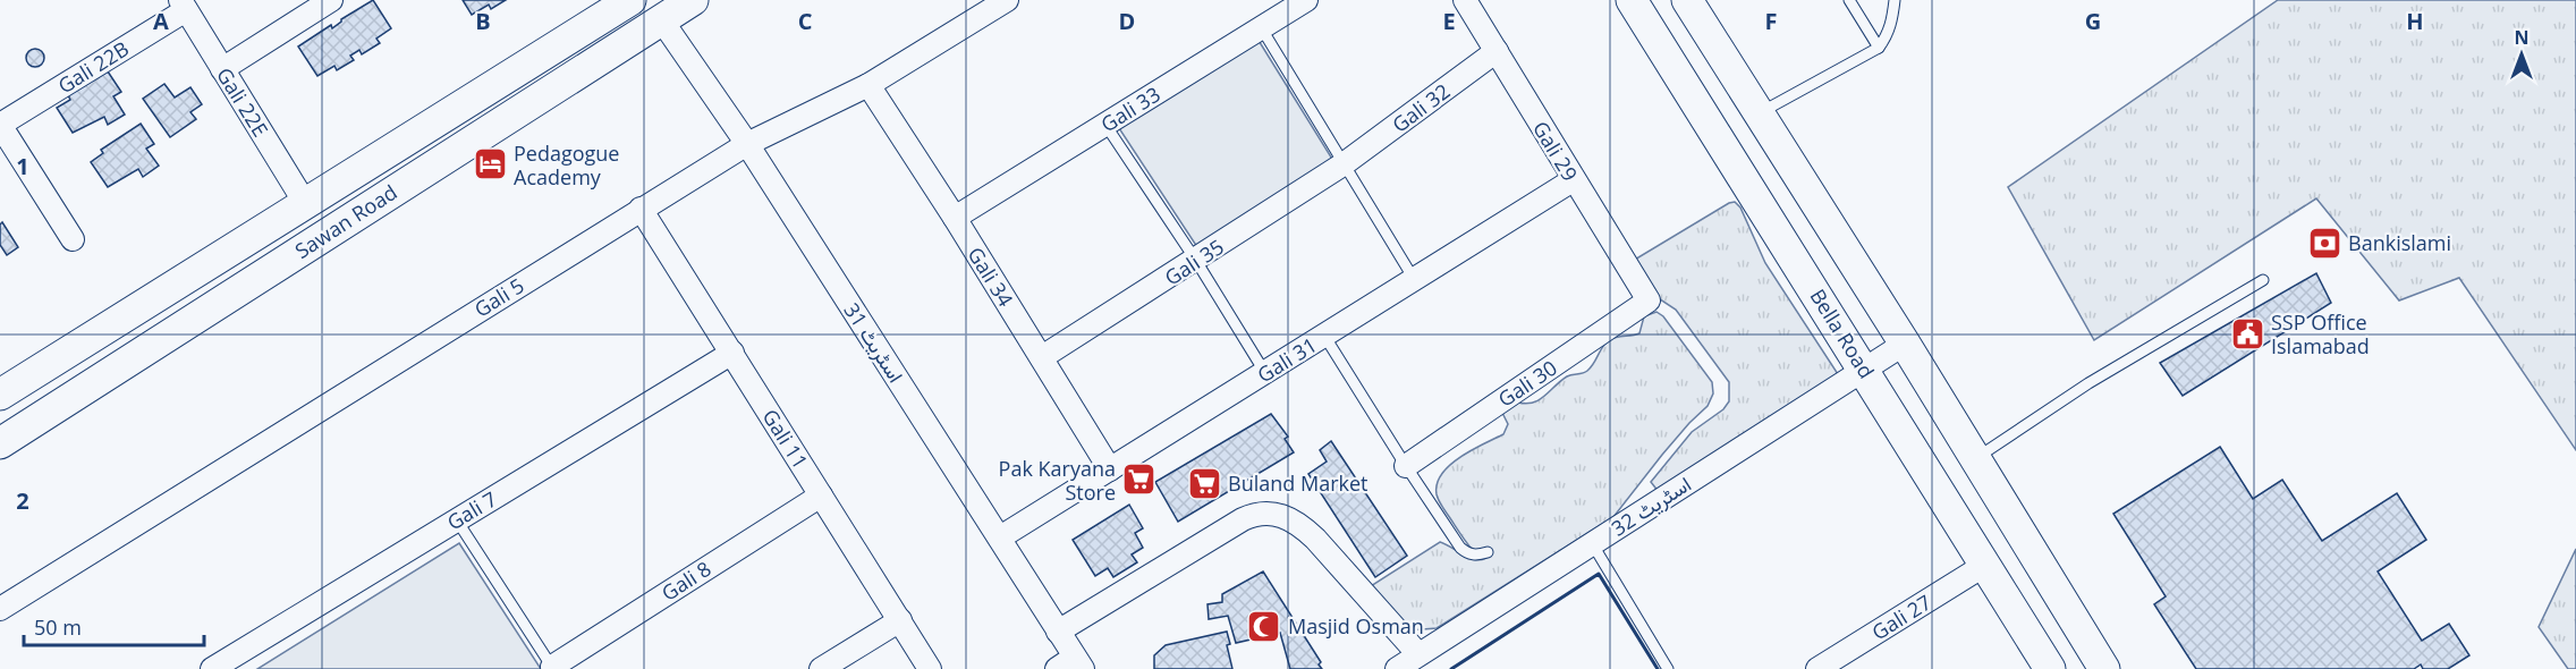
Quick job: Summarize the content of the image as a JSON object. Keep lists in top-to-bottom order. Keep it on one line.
{"streets":{"street":["Gali 22B","Gali 22E","Gali 32","Gali 33","Gali 29","Sawan Road","Gali 35","Gali 34","Gali 5","Bella Road","اسٹریٹ 31","Gali 31","Gali 30","Gali 11","اسٹریٹ 32","Gali 7","Gali 8","Gali 27"]},"crossings":[["Gali 22B","Gali 22E"],["Gali 22E","Sawan Road"],["Gali 32","Gali 29"],["Gali 32","Gali 35"],["Gali 33","Gali 34"],["Gali 29","Gali 31"],["Gali 29","Gali 30"],["Sawan Road","اسٹریٹ 31"],["Gali 35","Gali 34"],["Gali 34","Gali 5"],["Gali 34","Gali 31"],["Gali 5","اسٹریٹ 31"],["Gali 5","Gali 11"],["Bella Road","اسٹریٹ 32"],["Bella Road","Gali 27"],["اسٹریٹ 31","Gali 31"],["Gali 11","Gali 7"],["Gali 11","Gali 8"]],"places":{"hotel":["Pedagogue Academy"],"bank":["Bankislami"],"public building":["SSP Office Islamabad"],"supermarket":["Pak Karyana Store","Buland Market"],"mosque":["Masjid Osman"]},"scale_bar":"50 m","north":"top","grid":{"columns":["A","B","C","D","E","F","G","H"],"rows":["1","2"]}}
